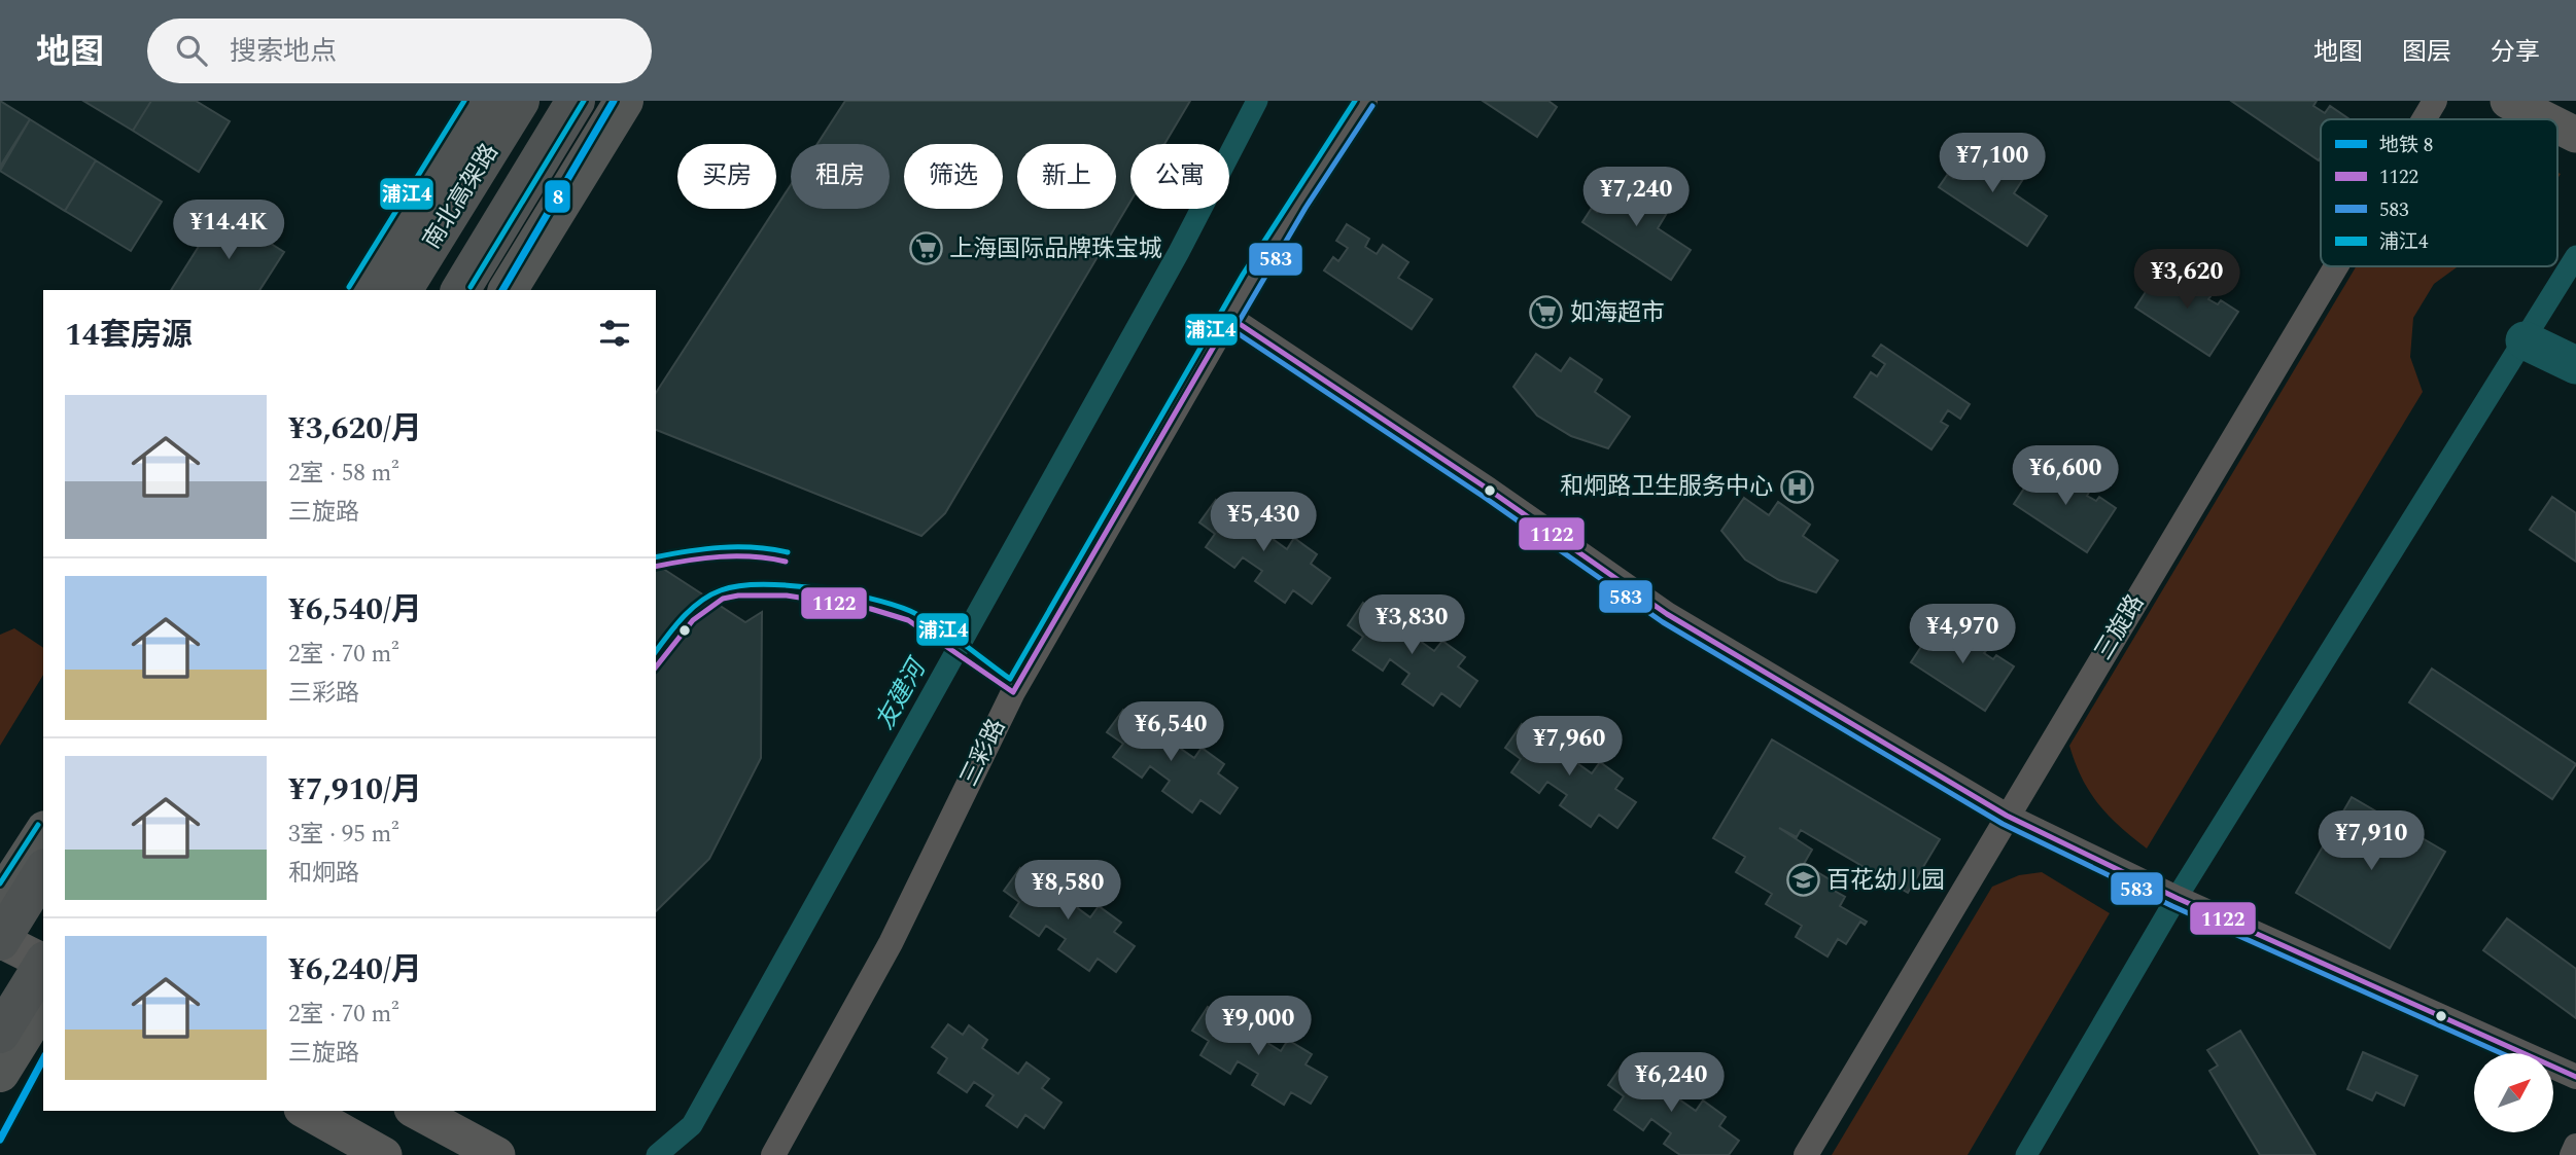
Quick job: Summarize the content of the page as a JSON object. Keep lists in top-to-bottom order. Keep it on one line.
{"streets":{"highway":["南北高架路"],"street":["三旋路","三彩路"]},"water":["友建河"],"places":{"supermarket":["上海国际品牌珠宝城","如海超市"],"hospital":["和炯路卫生服务中心"],"school or university":["百花幼儿园"]},"lines":["metro line 8","transit line 浦江4","transit line 583","transit line 1122"],"legend":["地铁 8","1122","583","浦江4"],"north":"top right","page":{"header":"地图","search":"搜索地点","nav":["地图","图层","分享"],"price":["¥7,100","¥7,240","¥14.4K","¥3,620","¥6,600","¥5,430","¥3,830","¥4,970","¥6,540","¥7,960","¥7,910","¥8,580","¥9,000","¥6,240"],"chip":["买房","租房","筛选","新上","公寓"],"heading":"14套房源","list":[{"name":"¥3,620/月","note":"2室 · 58 m² · 三旋路"},{"name":"¥6,540/月","note":"2室 · 70 m² · 三彩路"},{"name":"¥7,910/月","note":"3室 · 95 m² · 和炯路"},{"name":"¥6,240/月","note":"2室 · 70 m² · 三旋路"}]}}
